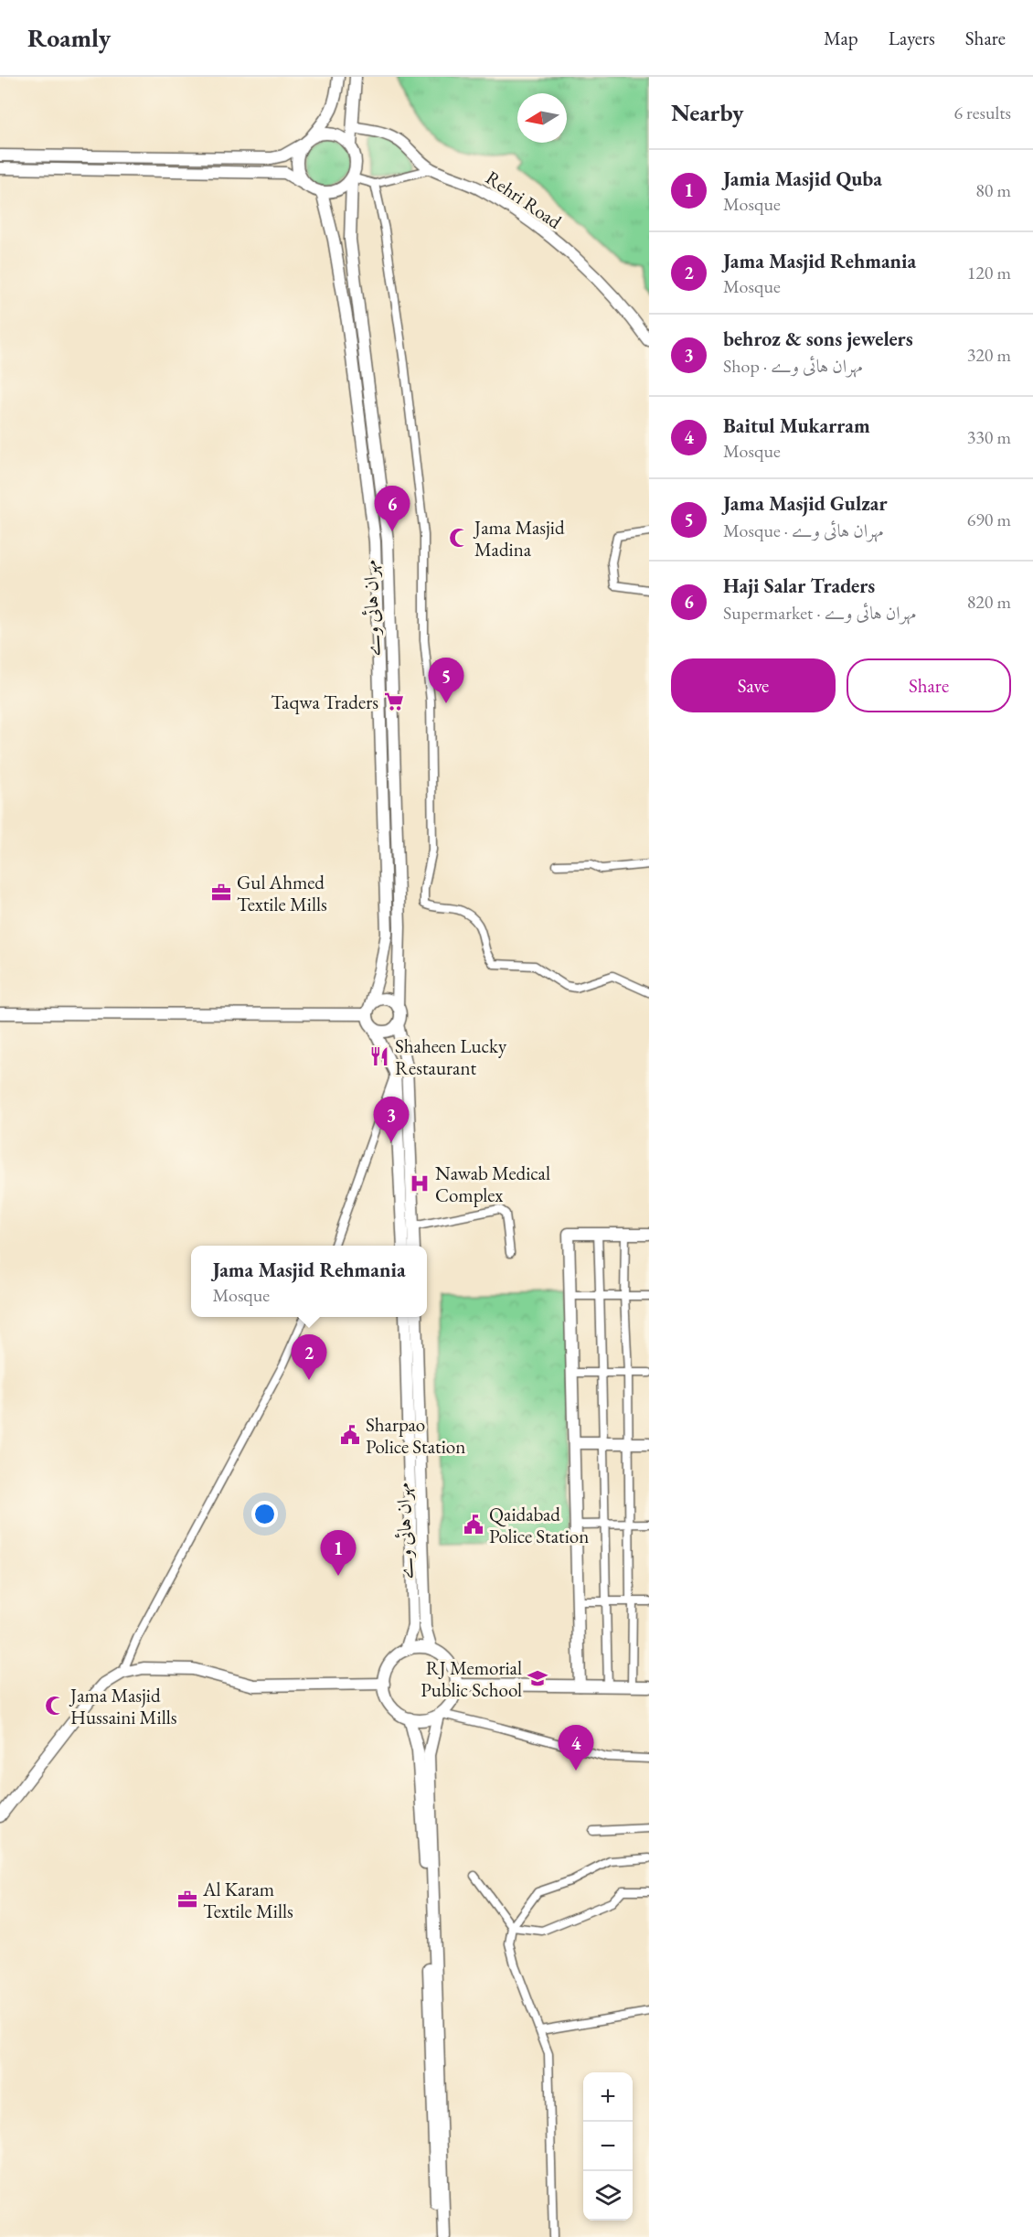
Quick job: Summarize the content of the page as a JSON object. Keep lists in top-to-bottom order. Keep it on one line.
{"streets":{"main road":["Rehri Road","مہران ہائی وے"]},"places":{"mosque":["Jama Masjid Madina","Jama Masjid Hussaini Mills"],"supermarket":["Taqwa Traders"],"office":["Gul Ahmed Textile Mills","Al Karam Textile Mills"],"restaurant":["Shaheen Lucky Restaurant"],"hospital":["Nawab Medical Complex"],"public building":["Sharpao Police Station","Qaidabad Police Station"],"school or university":["RJ Memorial Public School"]},"north":"left","page":{"header":"Roamly","nav":["Map","Layers","Share"],"heading":["Nearby","6 results"],"list":[{"mark":"1","name":"Jamia Masjid Quba","note":"Mosque","value":"80 m"},{"mark":"2","name":"Jama Masjid Rehmania","note":"Mosque","value":"120 m"},{"mark":"3","name":"behroz & sons jewelers","note":"Shop · مہران ہائی وے","value":"320 m"},{"mark":"4","name":"Baitul Mukarram","note":"Mosque","value":"330 m"},{"mark":"5","name":"Jama Masjid Gulzar","note":"Mosque · مہران ہائی وے","value":"690 m"},{"mark":"6","name":"Haji Salar Traders","note":"Supermarket · مہران ہائی وے","value":"820 m"}],"pins":["6","5","3","2","1","4"],"buttons":["Save","Share"],"popup":["Jama Masjid Rehmania","Mosque"],"map_buttons":["+","−"]}}
